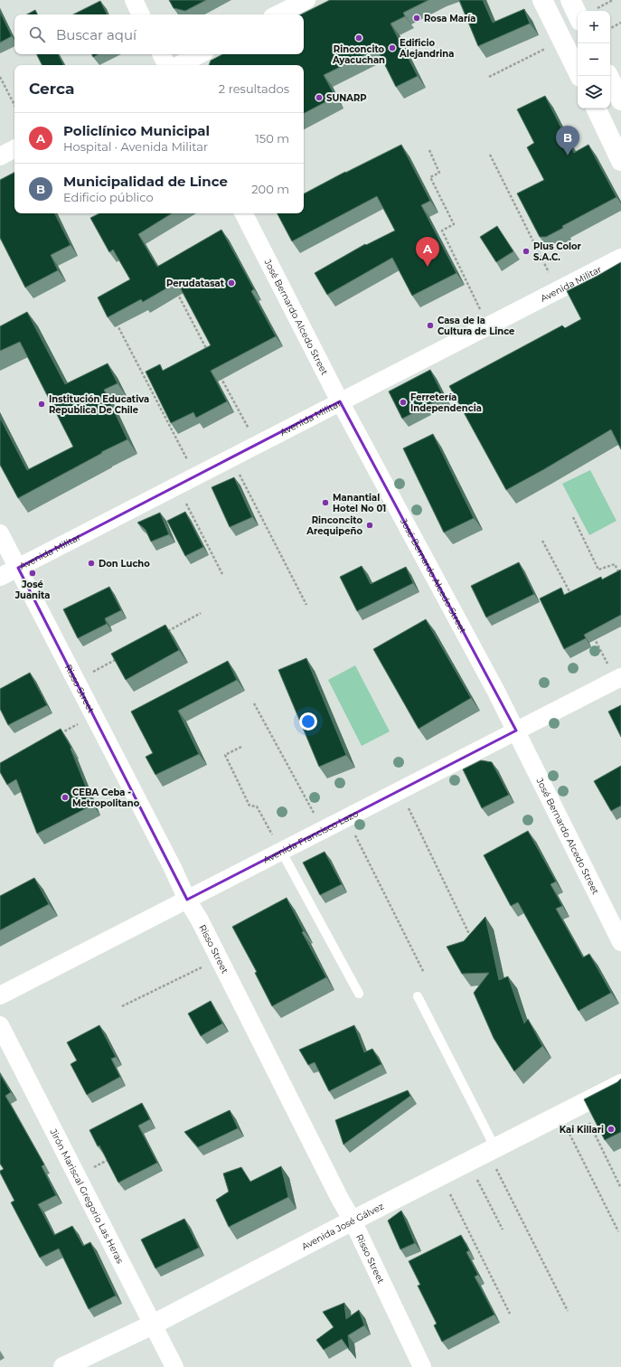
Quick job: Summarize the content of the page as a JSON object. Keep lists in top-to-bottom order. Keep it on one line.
{"streets":{"street":["Avenida Militar","José Bernardo Alcedo Street","Risso Street","Avenida Francisco Lazo","Jirón Mariscal Gregorio Las Heras","Avenida José Gálvez"]},"crossings":[["Avenida Militar","José Bernardo Alcedo Street"],["Avenida Militar","Risso Street"],["José Bernardo Alcedo Street","Avenida Francisco Lazo"],["Risso Street","Avenida Francisco Lazo"],["Risso Street","Avenida José Gálvez"],["Jirón Mariscal Gregorio Las Heras","Avenida José Gálvez"]],"places":["Rosa María","Rinconcito Ayacuchan","Edificio Alejandrina","SUNARP","Plus Color S.A.C.","Perudatasat","Casa de la Cultura de Lince","Ferretería Independencia","Institución Educativa Republica De Chile","Manantial Hotel No 01","Rinconcito Arequipeño","Don Lucho","José Juanita","CEBA Ceba - Metropolitano","Kai Killari"],"page":{"map_buttons":["+","−"],"search":"Buscar aquí","heading":["Cerca","2 resultados"],"list":[{"mark":"A","name":"Policlínico Municipal","note":"Hospital · Avenida Militar","value":"150 m"},{"mark":"B","name":"Municipalidad de Lince","note":"Edificio público","value":"200 m"}],"pins":["B","A"]}}
